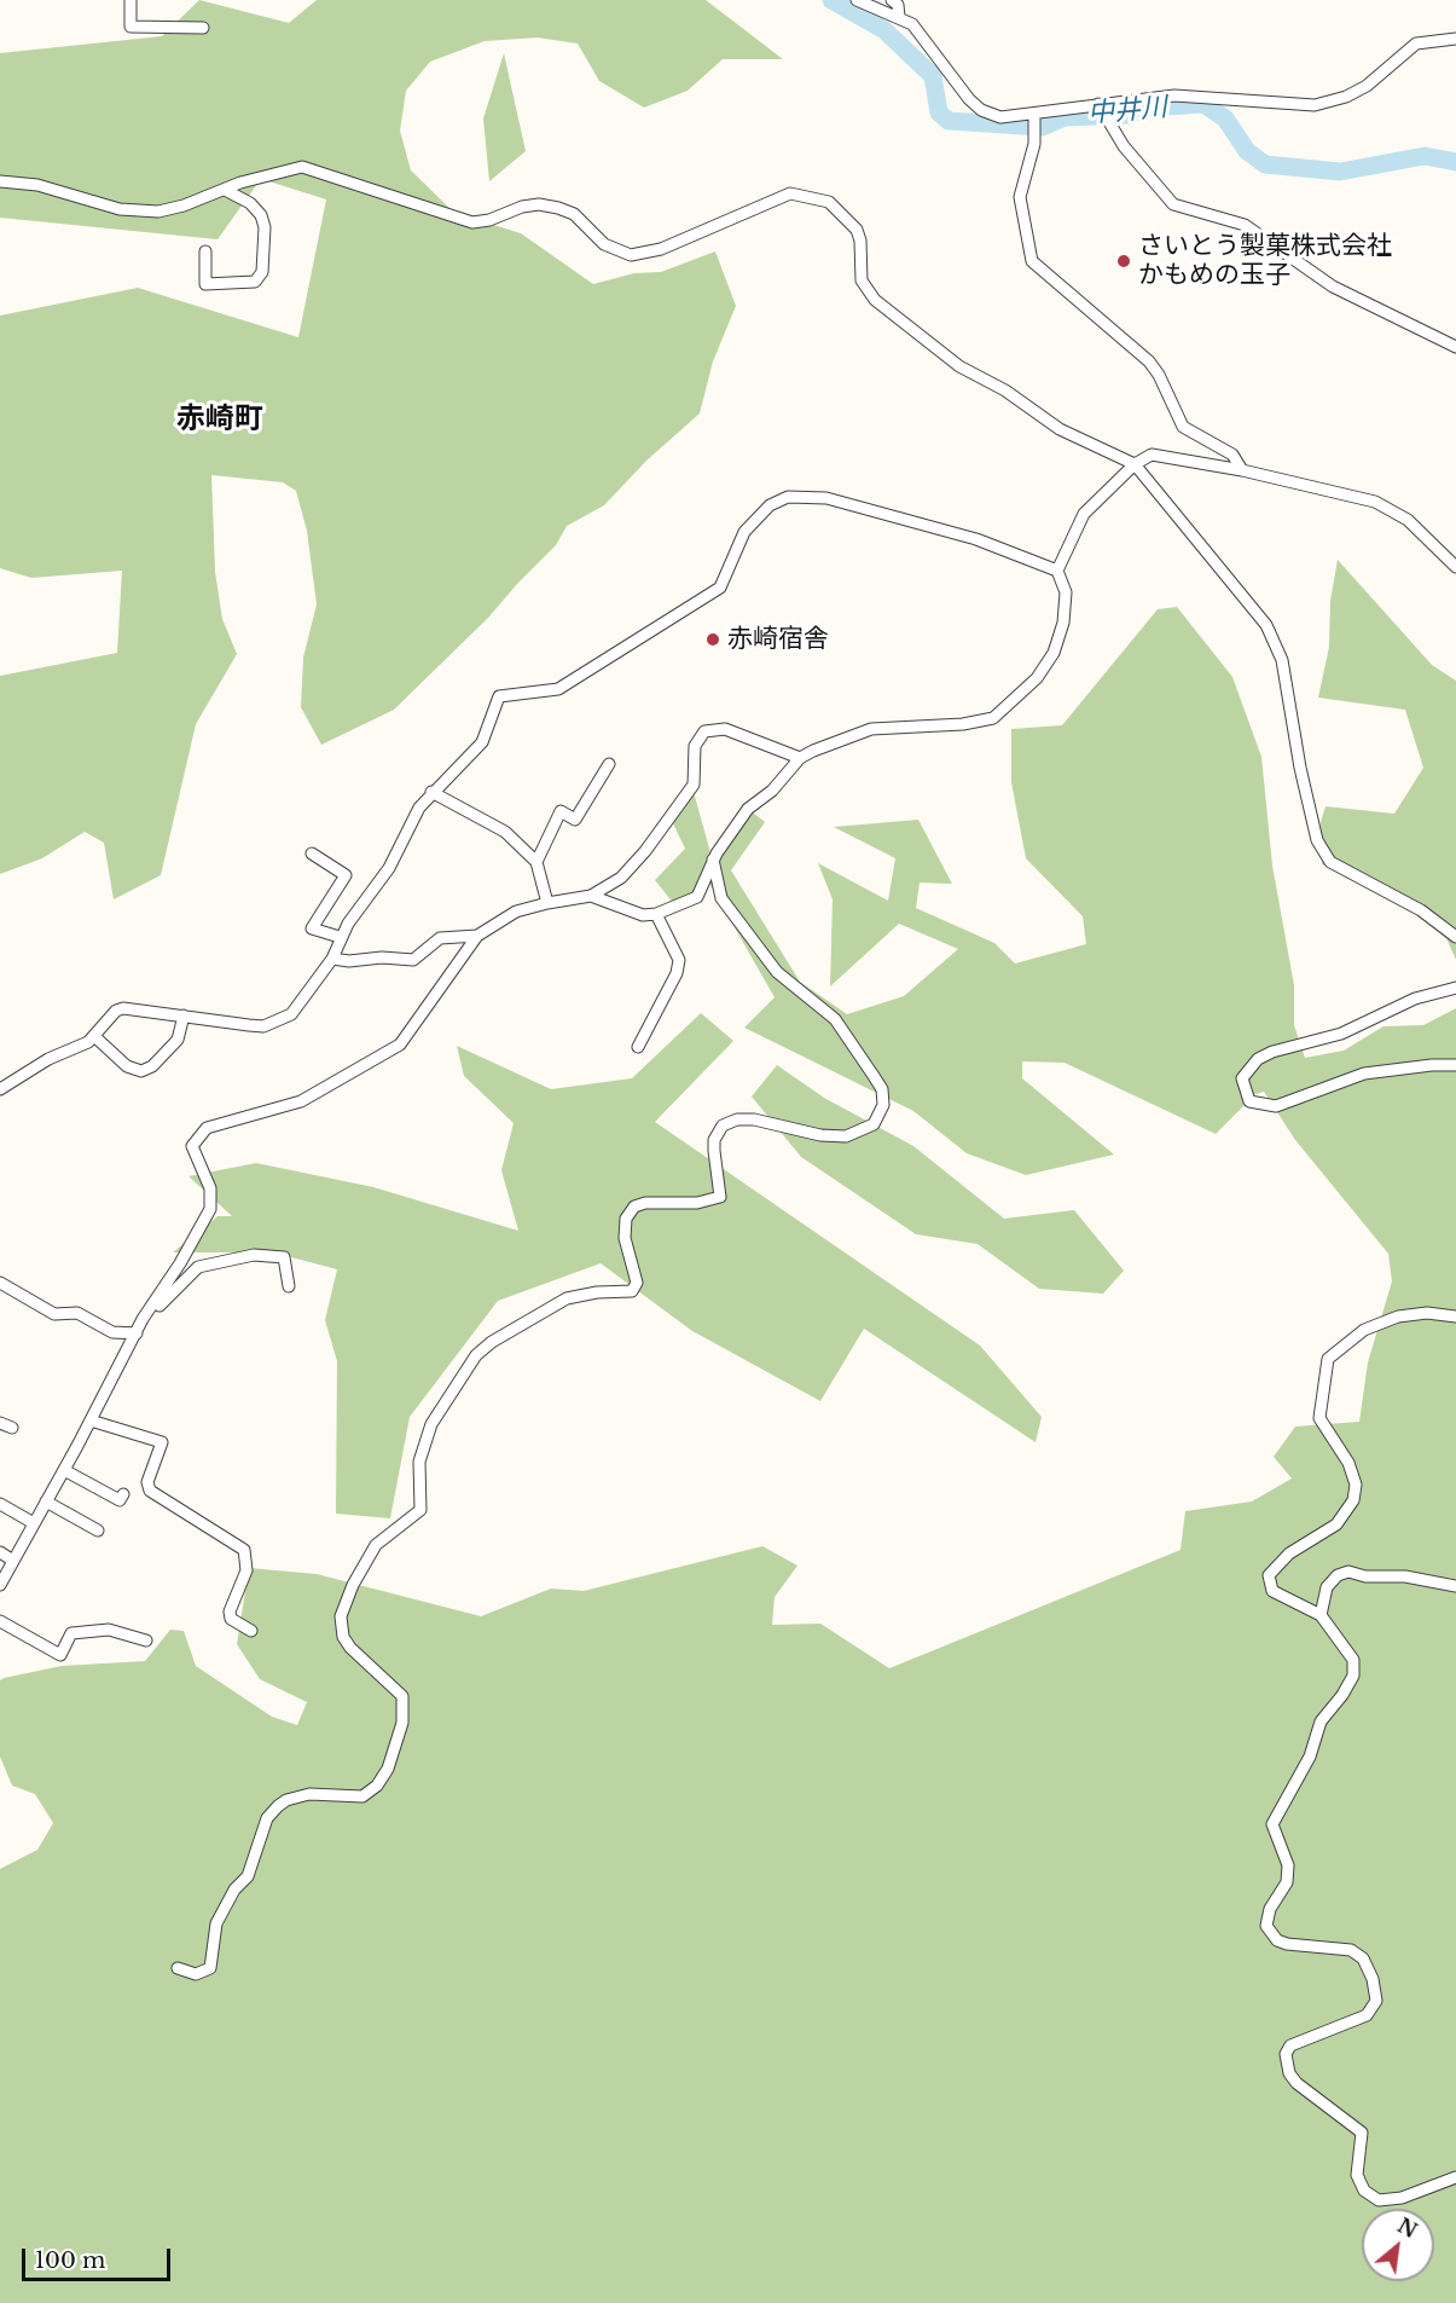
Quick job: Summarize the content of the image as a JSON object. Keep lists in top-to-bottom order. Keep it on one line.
{"districts":["赤崎町"],"water":["中井川"],"places":["さいとう製菓株式会社 かもめの玉子","赤崎宿舎"],"scale_bar":"100 m","north":"top right"}
